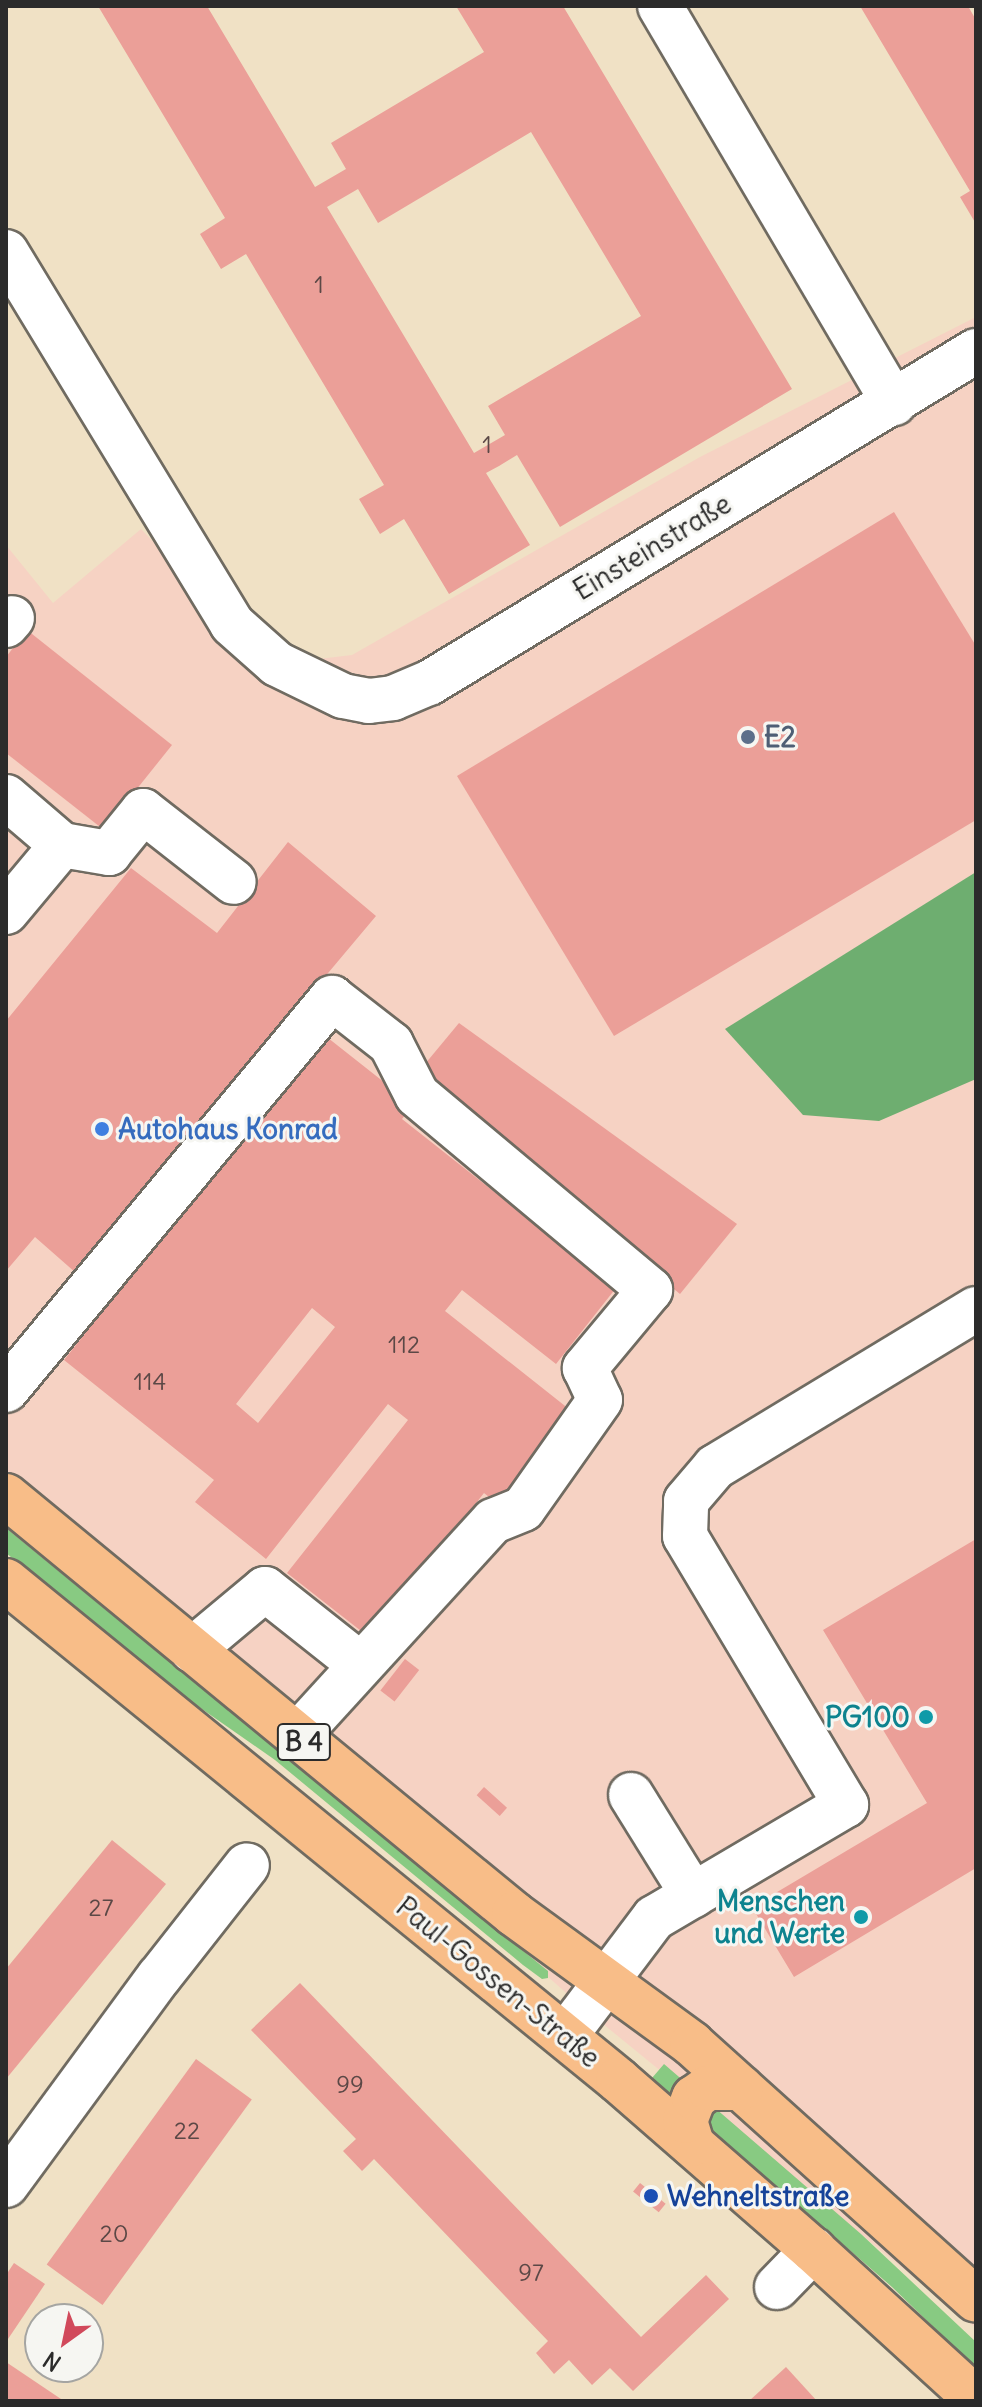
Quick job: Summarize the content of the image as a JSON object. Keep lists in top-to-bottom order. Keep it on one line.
{"streets":{"main road":["B 4","Paul-Gossen-Straße"],"street":["Einsteinstraße"]},"places":["E2","Autohaus Konrad","PG100","Menschen und Werte","Wehneltstraße"],"house_numbers":["1","1","112","114","27","99","22","20","97"],"north":"bottom left"}
